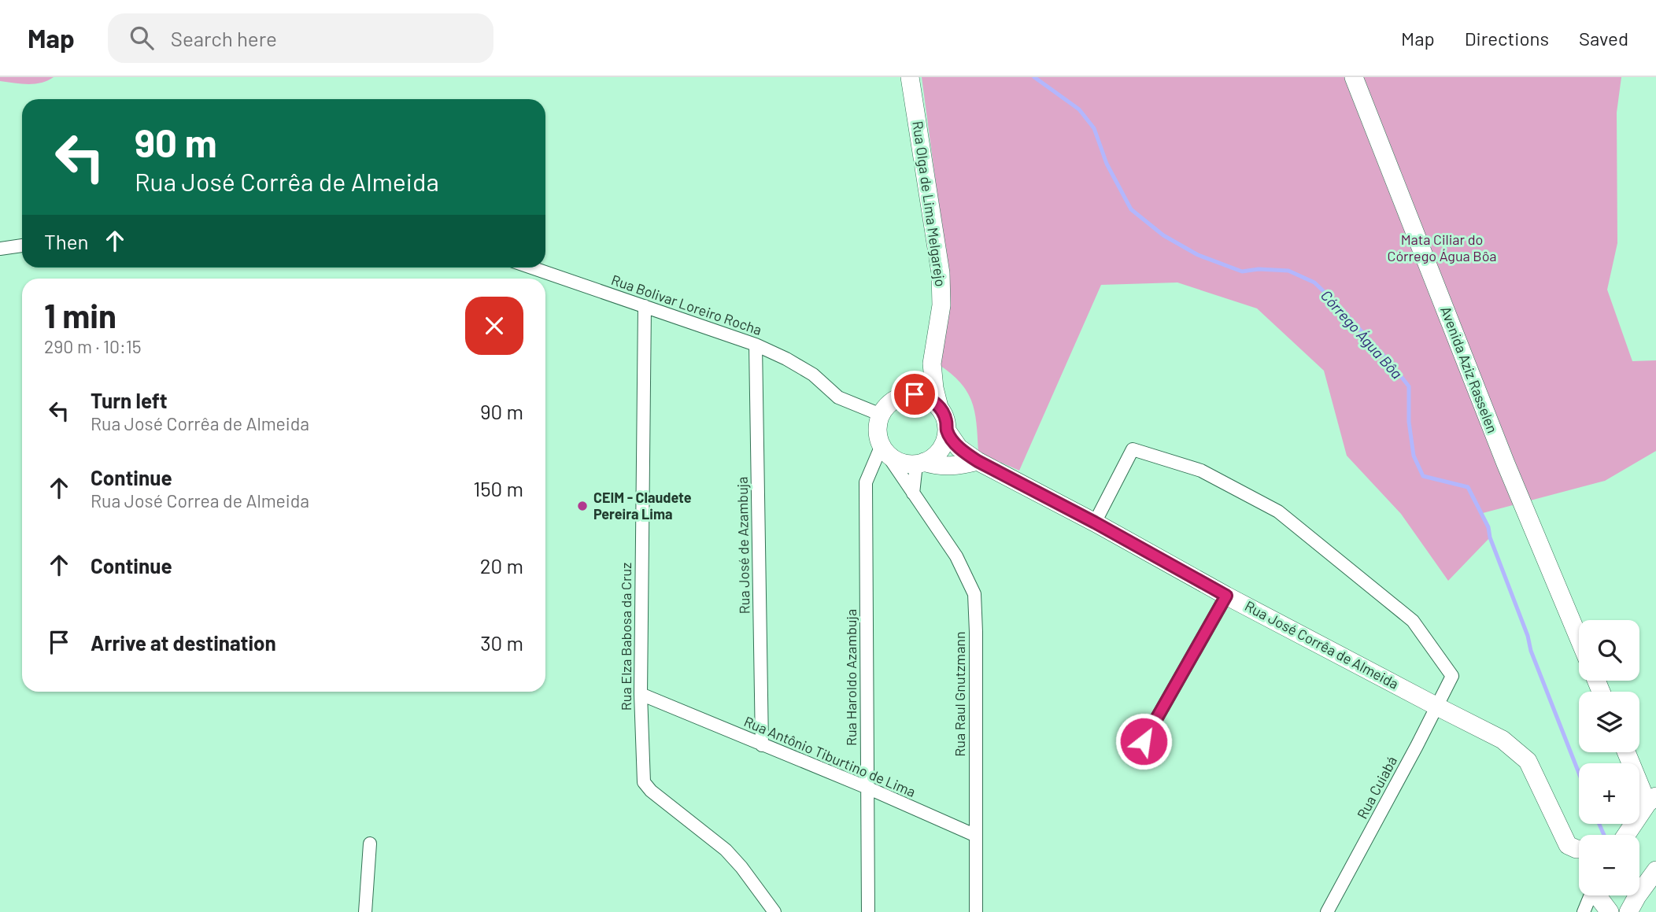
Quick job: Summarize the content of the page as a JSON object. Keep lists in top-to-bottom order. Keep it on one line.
{"streets":{"street":["Rua Olga de Lima Melgarejo","Rua Bolivar Loreiro Rocha","Avenida Aziz Rasselen","Rua José de Azambuja","Rua Elza Babosa da Cruz","Rua José Corrêa de Almeida","Rua Haroldo Azambuja","Rua Raul Gnutzmann","Rua Antônio Tiburtino de Lima","Rua Cuiabá"]},"crossings":[["Rua Olga de Lima Melgarejo","Rua Bolivar Loreiro Rocha"],["Rua Olga de Lima Melgarejo","Rua José Corrêa de Almeida"],["Rua Olga de Lima Melgarejo","Rua Haroldo Azambuja"],["Rua Olga de Lima Melgarejo","Rua Raul Gnutzmann"],["Rua Bolivar Loreiro Rocha","Rua José de Azambuja"],["Rua Bolivar Loreiro Rocha","Rua Elza Babosa da Cruz"],["Rua Bolivar Loreiro Rocha","Rua José Corrêa de Almeida"],["Rua Bolivar Loreiro Rocha","Rua Haroldo Azambuja"],["Rua Bolivar Loreiro Rocha","Rua Raul Gnutzmann"],["Rua José de Azambuja","Rua Antônio Tiburtino de Lima"],["Rua Elza Babosa da Cruz","Rua Antônio Tiburtino de Lima"],["Rua José Corrêa de Almeida","Rua Haroldo Azambuja"],["Rua José Corrêa de Almeida","Rua Raul Gnutzmann"],["Rua José Corrêa de Almeida","Rua Cuiabá"],["Rua Haroldo Azambuja","Rua Raul Gnutzmann"],["Rua Haroldo Azambuja","Rua Antônio Tiburtino de Lima"],["Rua Raul Gnutzmann","Rua Antônio Tiburtino de Lima"]],"water":["Córrego Água Bôa"],"parks":["Mata Ciliar do Córrego Água Bôa"],"places":["CEIM - Claudete Pereira Lima"],"page":{"header":"Map","search":"Search here","nav":["Map","Directions","Saved"],"turn":["90 m","Rua José Corrêa de Almeida"],"then":"Then","heading":["1 min","290 m · 10:15"],"list":[{"name":"Turn left","note":"Rua José Corrêa de Almeida","value":"90 m"},{"name":"Continue","note":"Rua José Correa de Almeida","value":"150 m"},{"name":"Continue","value":"20 m"},{"name":"Arrive at destination","value":"30 m"}],"map_buttons":["+","−"]}}
